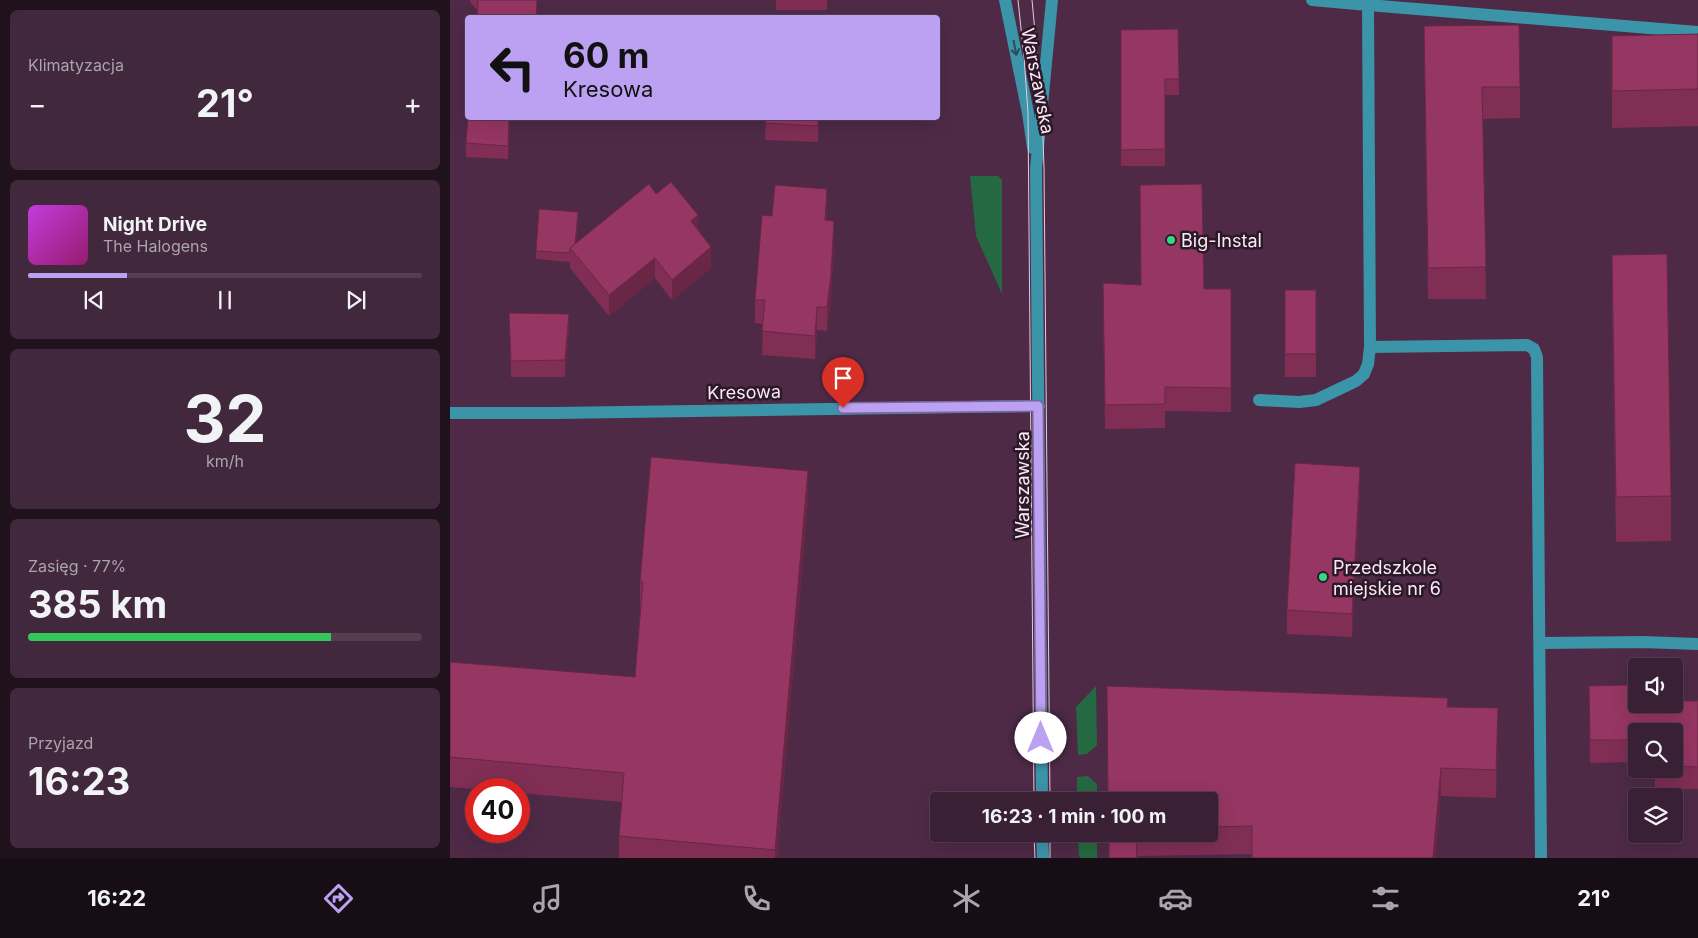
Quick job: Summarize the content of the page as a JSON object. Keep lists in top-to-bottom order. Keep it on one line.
{"streets":{"street":["Warszawska","Kresowa"]},"crossings":[["Warszawska","Kresowa"]],"places":["Big-Instal","Przedszkole miejskie nr 6"],"page":{"tile":["Klimatyzacja",["32","km/h"],["Zasięg · 77%","385 km"],["Przyjazd","16:23"]],"turn":["60 m","Kresowa"],"heat":["−","21°","+"],"song":["Night Drive","The Halogens"],"limit":"40","trip":"16:23 · 1 min · 100 m","tabs":["16:22","21°"]}}
